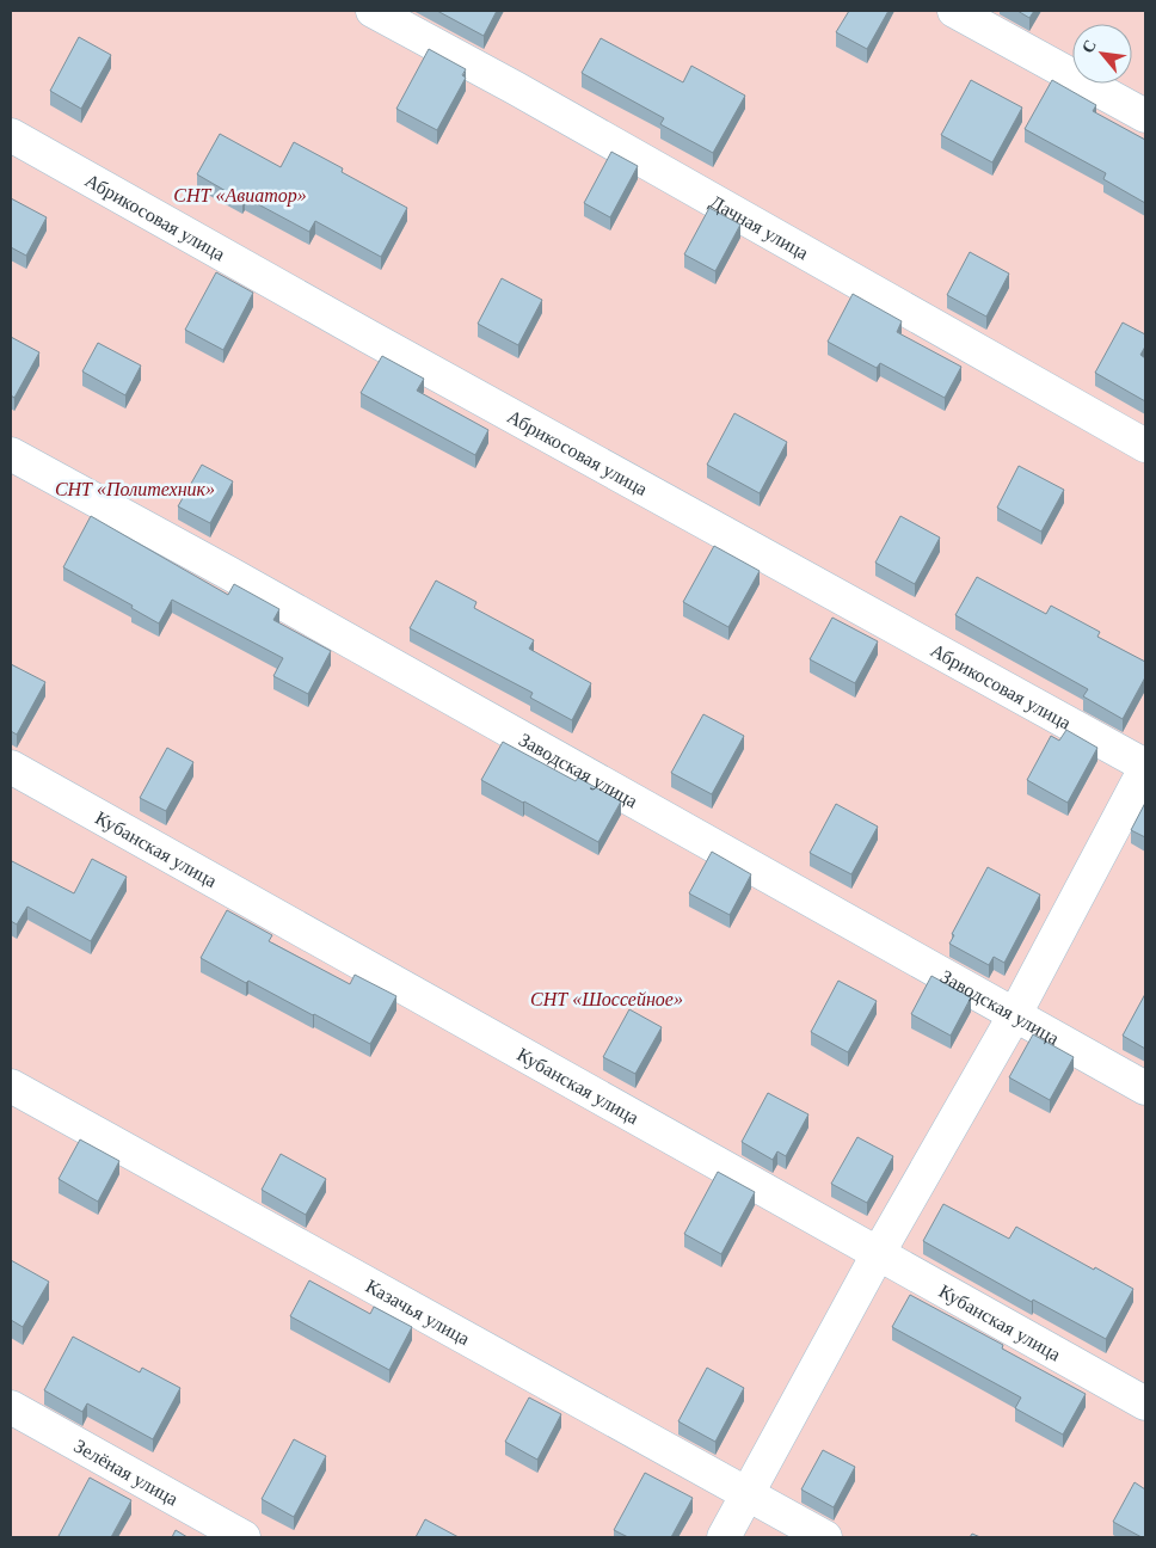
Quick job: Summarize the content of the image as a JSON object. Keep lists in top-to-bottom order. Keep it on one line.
{"streets":{"street":["Абрикосовая улица","Дачная улица","Заводская улица","Кубанская улица","Казачья улица","Зелёная улица"]},"parks":["СНТ «Авиатор»","СНТ «Политехник»","СНТ «Шоссейное»"],"north":"top left"}
